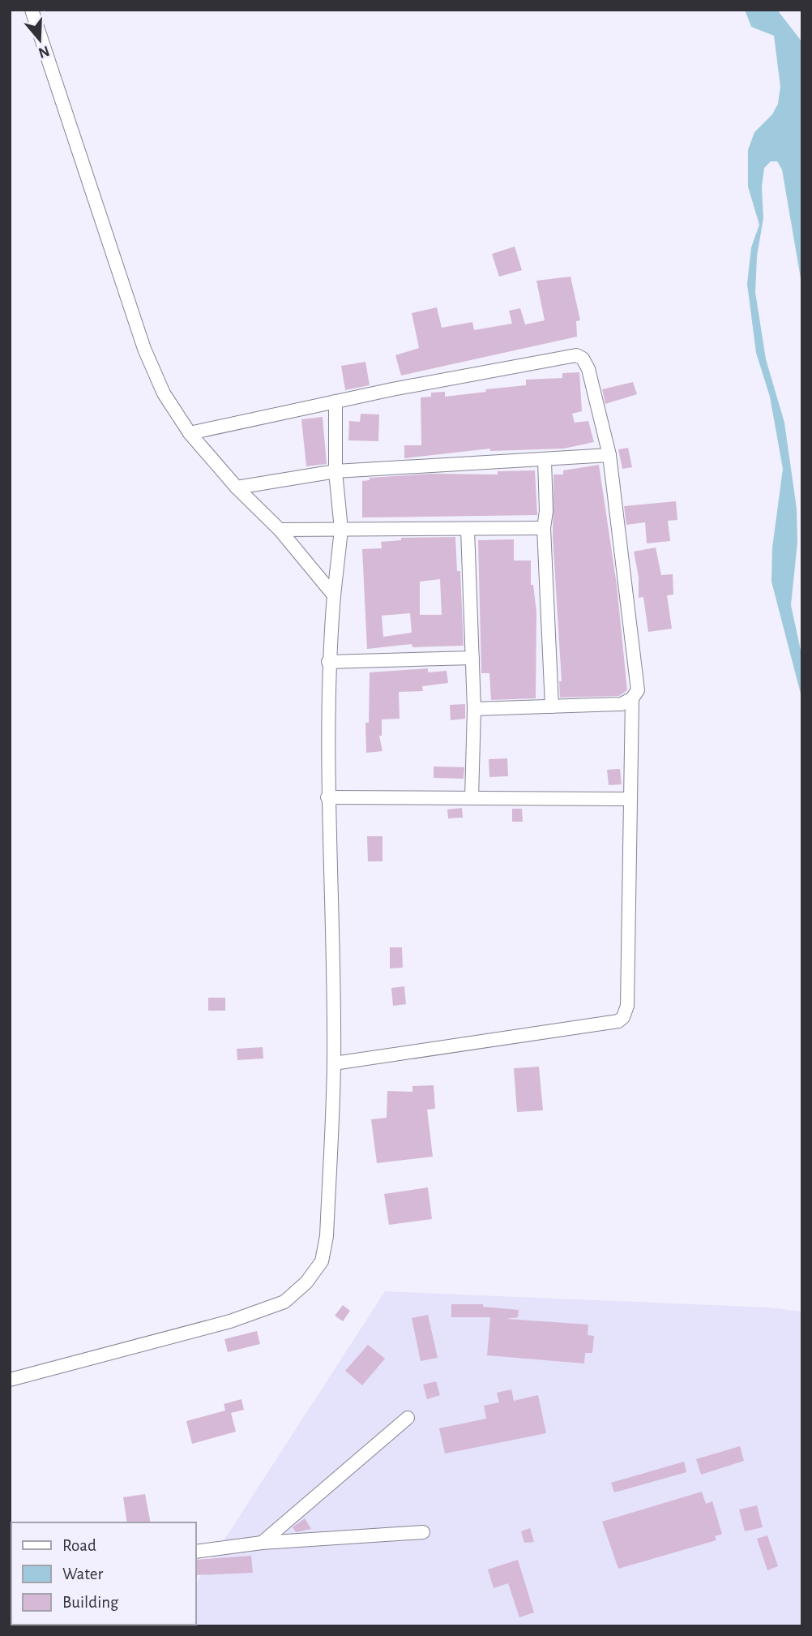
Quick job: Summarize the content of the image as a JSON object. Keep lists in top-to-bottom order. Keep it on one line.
{"legend":["Road","Water","Building"],"north":"bottom"}
